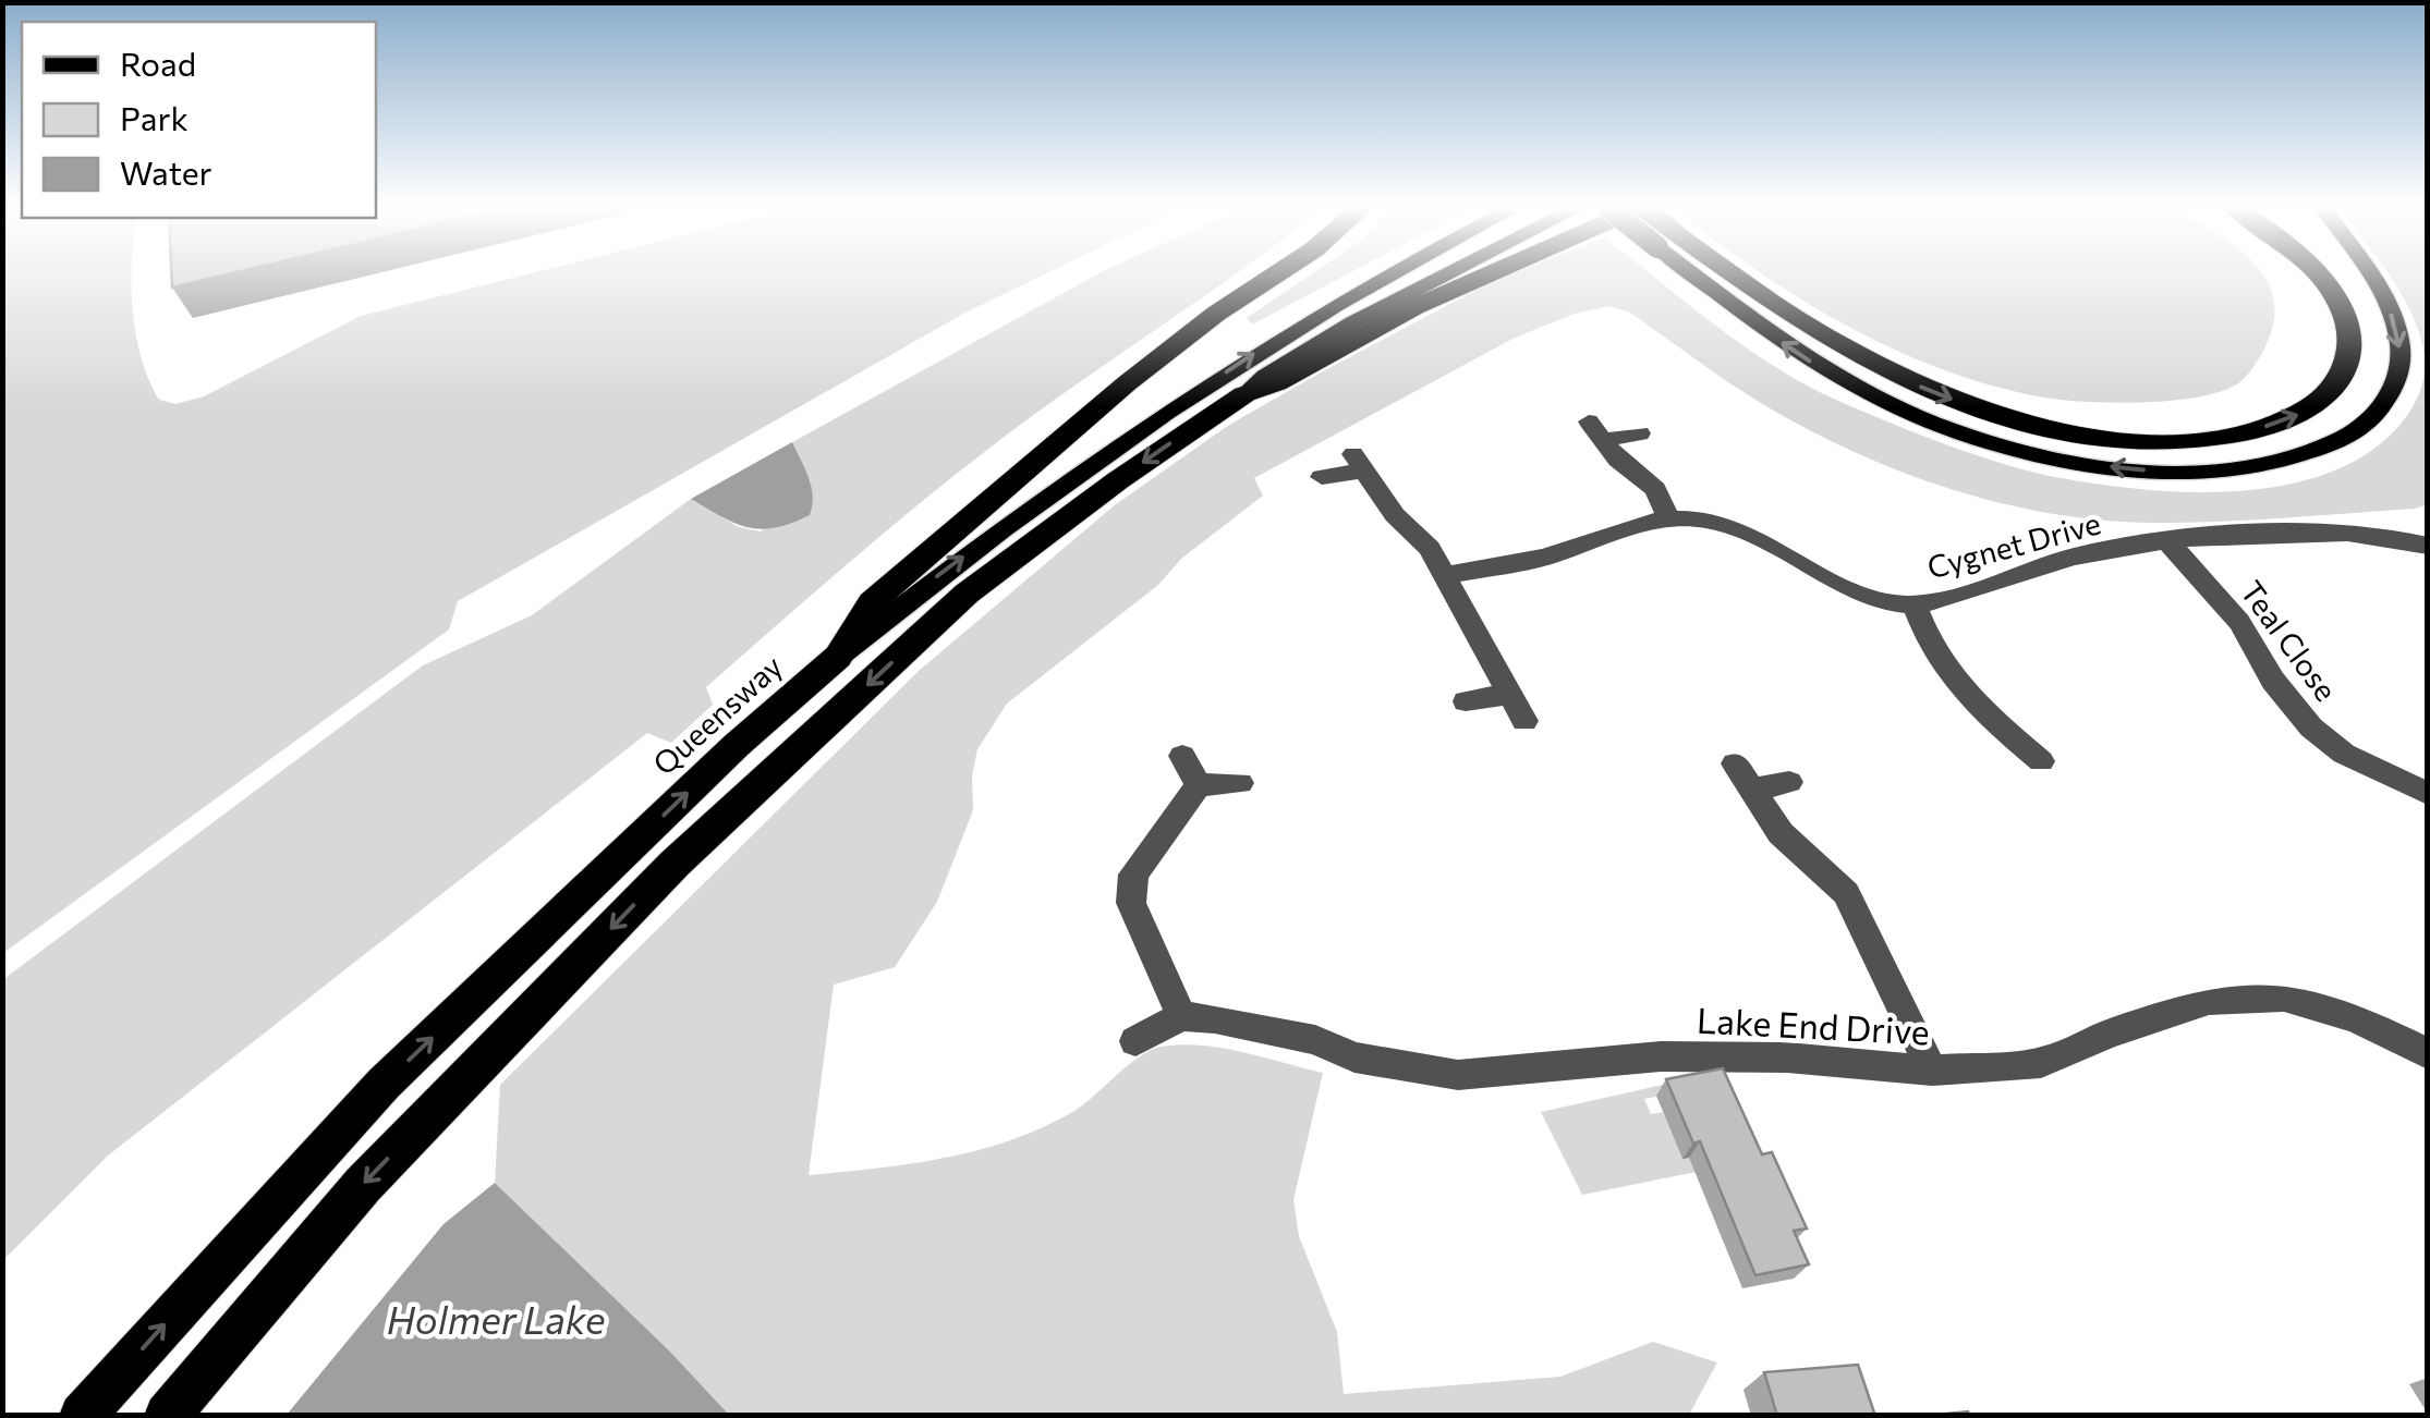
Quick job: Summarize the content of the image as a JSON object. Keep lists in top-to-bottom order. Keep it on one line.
{"streets":{"highway":["Queensway"],"street":["Cygnet Drive","Teal Close","Lake End Drive"]},"crossings":[["Cygnet Drive","Teal Close"]],"one_way":["Queensway"],"water":["Holmer Lake"],"legend":["Road","Park","Water"]}
